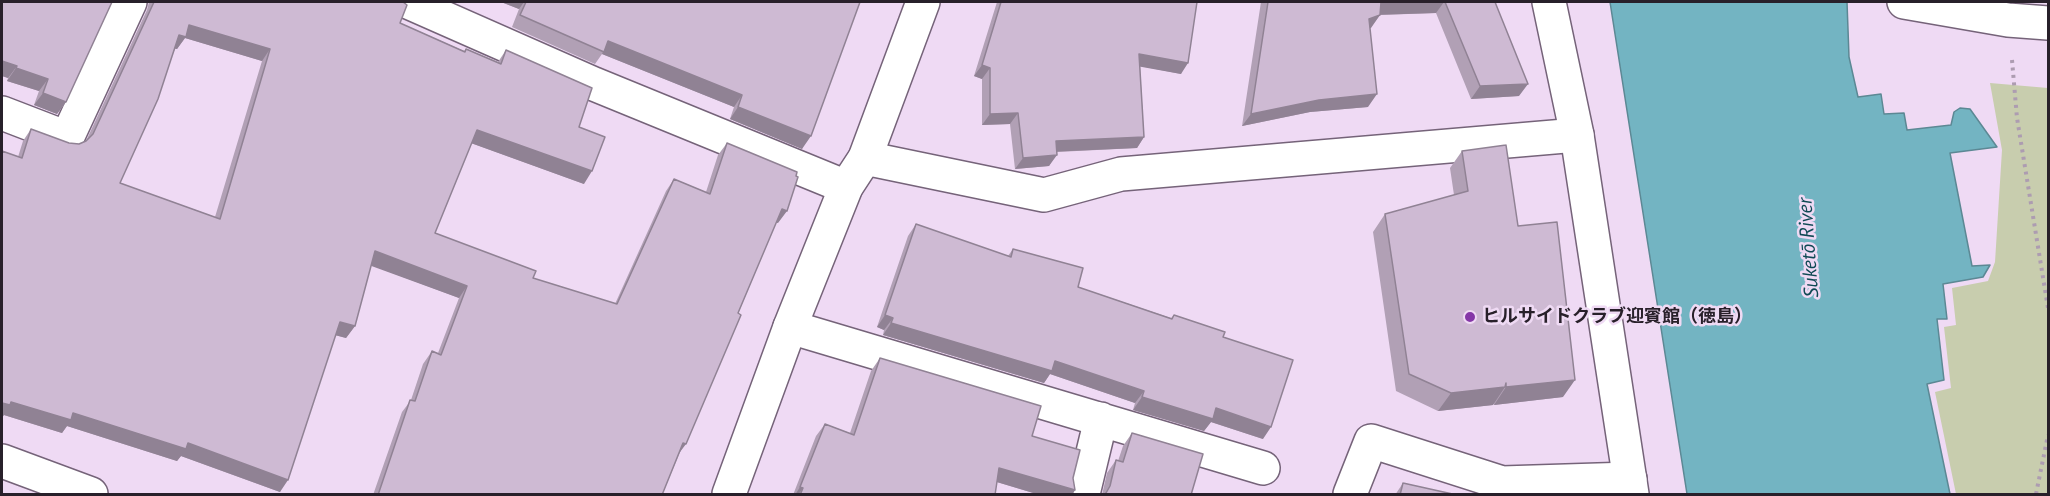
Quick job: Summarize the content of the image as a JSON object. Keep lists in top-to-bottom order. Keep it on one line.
{"water":["Suketō River"],"places":["ヒルサイドクラブ迎賓館（徳島）"]}
